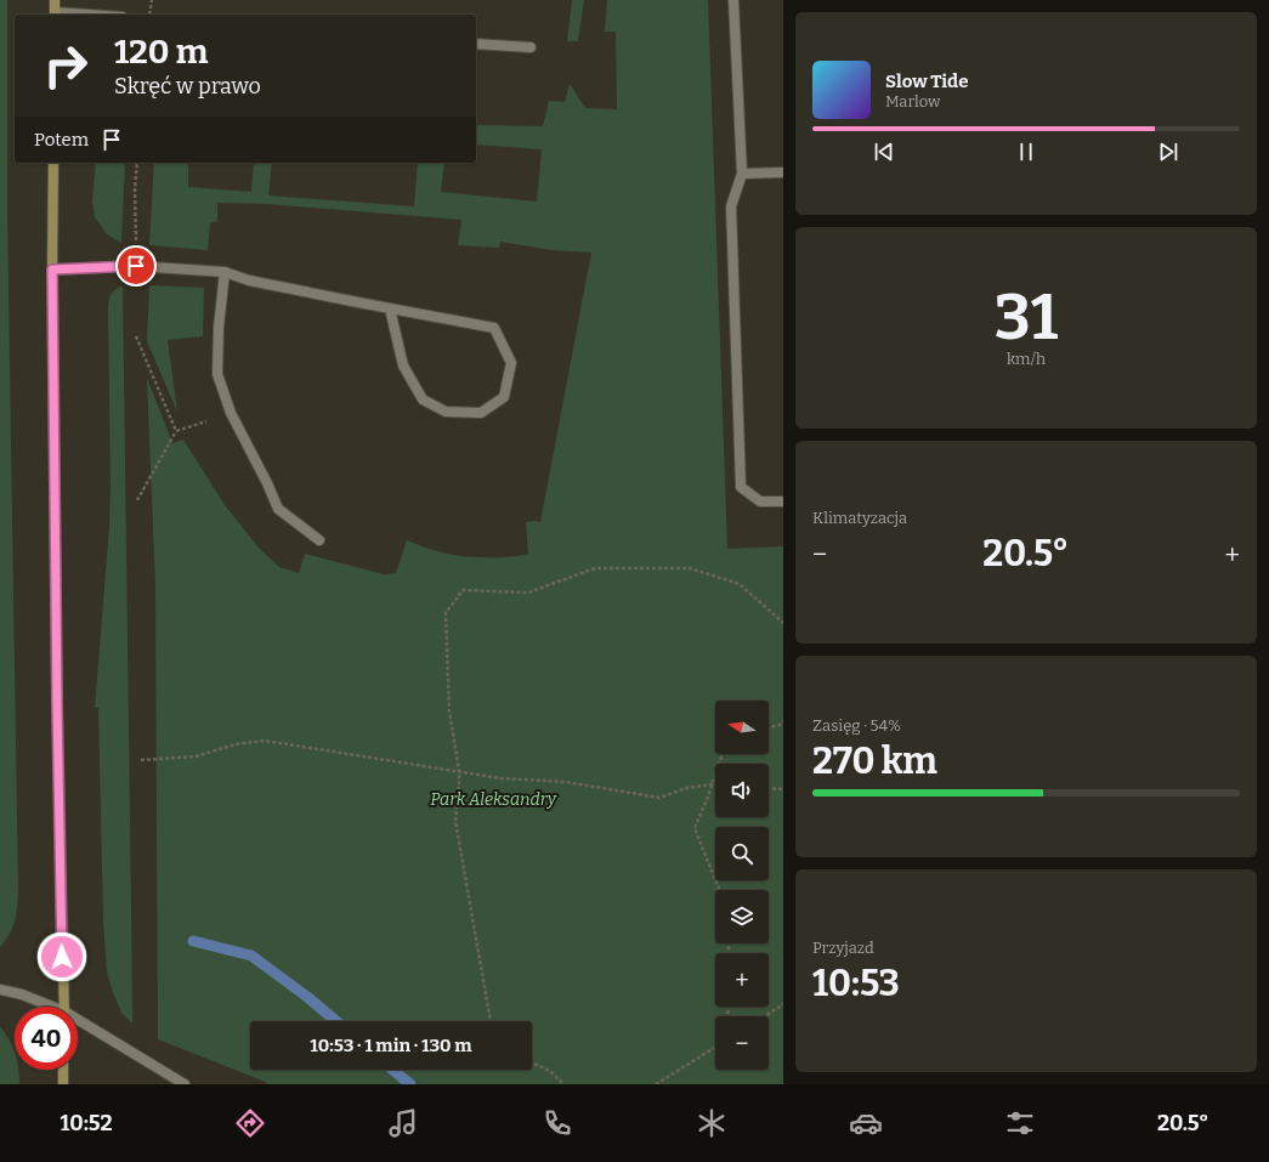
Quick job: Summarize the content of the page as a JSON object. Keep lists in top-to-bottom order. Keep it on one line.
{"parks":["Park Aleksandry"],"north":"left","page":{"turn":["120 m","Skręć w prawo"],"song":["Slow Tide","Marlow"],"then":"Potem","tile":[["31","km/h"],"Klimatyzacja",["Zasięg · 54%","270 km"],["Przyjazd","10:53"]],"heat":["−","20.5°","+"],"map_buttons":["+","−"],"limit":"40","trip":"10:53 · 1 min · 130 m","tabs":["10:52","20.5°"]}}
